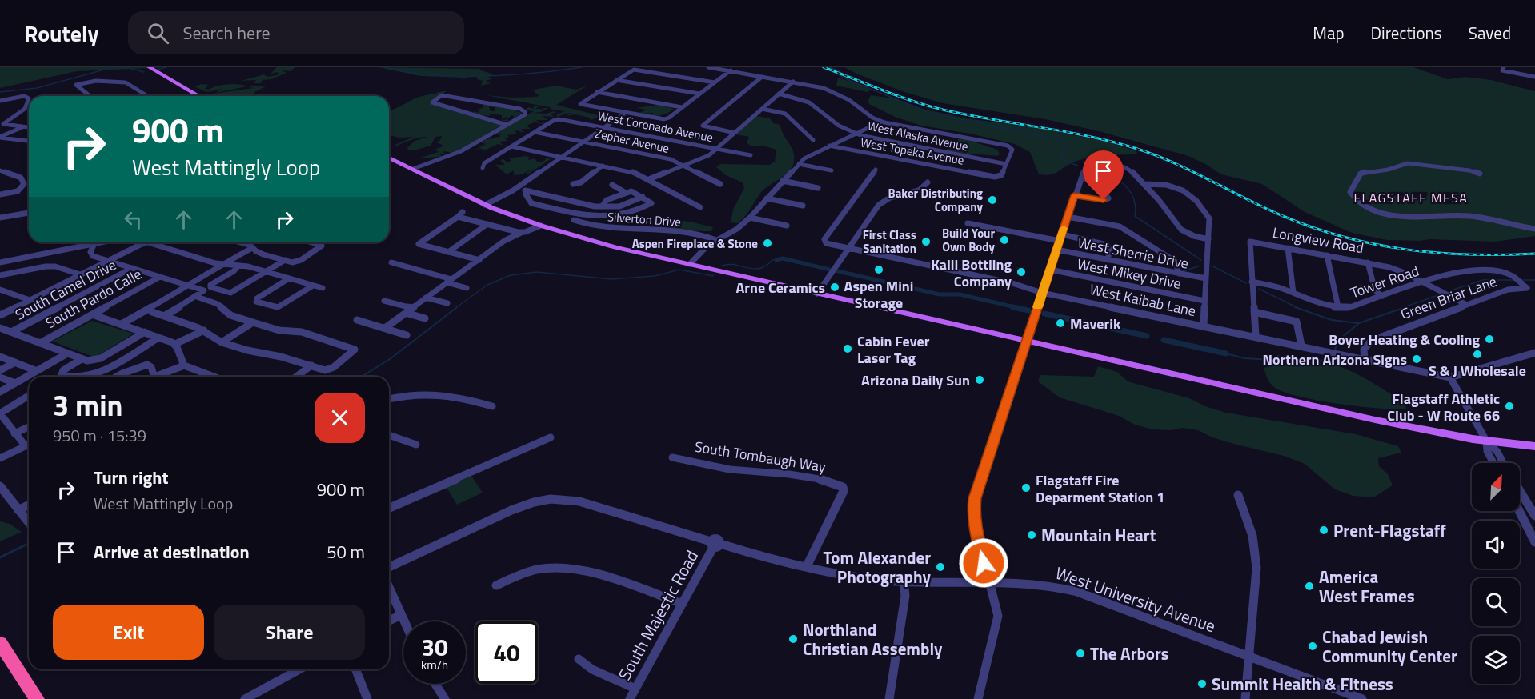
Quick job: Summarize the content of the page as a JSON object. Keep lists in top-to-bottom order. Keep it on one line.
{"streets":{"street":["West Coronado Avenue","West Alaska Avenue","Zepher Avenue","West Topeka Avenue","Silverton Drive","Longview Road","West Sherrie Drive","West Mikey Drive","Tower Road","South Camel Drive","Green Briar Lane","South Pardo Calle","West Kaibab Lane","South Tombaugh Way","West University Avenue","South Majestic Road"]},"crossings":[["West Coronado Avenue","Zepher Avenue"],["West Alaska Avenue","West Topeka Avenue"],["Longview Road","Tower Road"],["Longview Road","Green Briar Lane"],["Longview Road","West Kaibab Lane"],["Tower Road","Green Briar Lane"],["Green Briar Lane","West Kaibab Lane"],["South Tombaugh Way","West University Avenue"],["West University Avenue","South Majestic Road"]],"districts":["FLAGSTAFF MESA"],"places":["Baker Distributing Company","Build Your Own Body","First Class Sanitation","Aspen Fireplace & Stone","Aspen Mini Storage","Kalil Bottling Company","Arne Ceramics","Maverik","Boyer Heating & Cooling","Cabin Fever Laser Tag","S & J Wholesale","Northern Arizona Signs","Arizona Daily Sun","Flagstaff Athletic Club - W Route 66","Flagstaff Fire Deparment Station 1","Prent-Flagstaff","Mountain Heart","Tom Alexander Photography","America West Frames","Northland Christian Assembly","Chabad Jewish Community Center","The Arbors","Summit Health & Fitness"],"north":"top right","page":{"header":"Routely","search":"Search here","nav":["Map","Directions","Saved"],"turn":["900 m","West Mattingly Loop"],"heading":["3 min","950 m · 15:39"],"list":[{"name":"Turn right","note":"West Mattingly Loop","value":"900 m"},{"name":"Arrive at destination","value":"50 m"}],"buttons":["Exit","Share"],"speed":"30 km/h","limit":"40"}}
